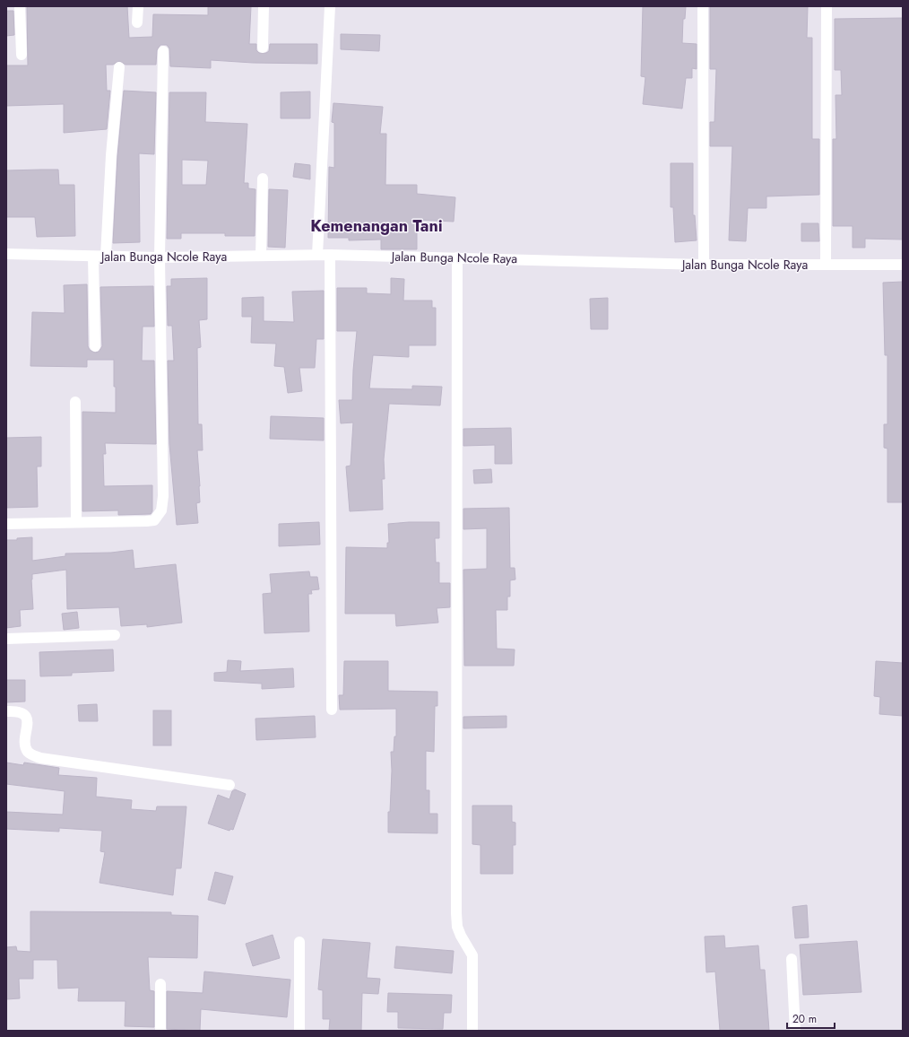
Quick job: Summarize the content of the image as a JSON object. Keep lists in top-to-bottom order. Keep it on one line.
{"streets":{"street":["Jalan Bunga Ncole Raya"]},"districts":["Kemenangan Tani"],"scale_bar":"20 m"}
